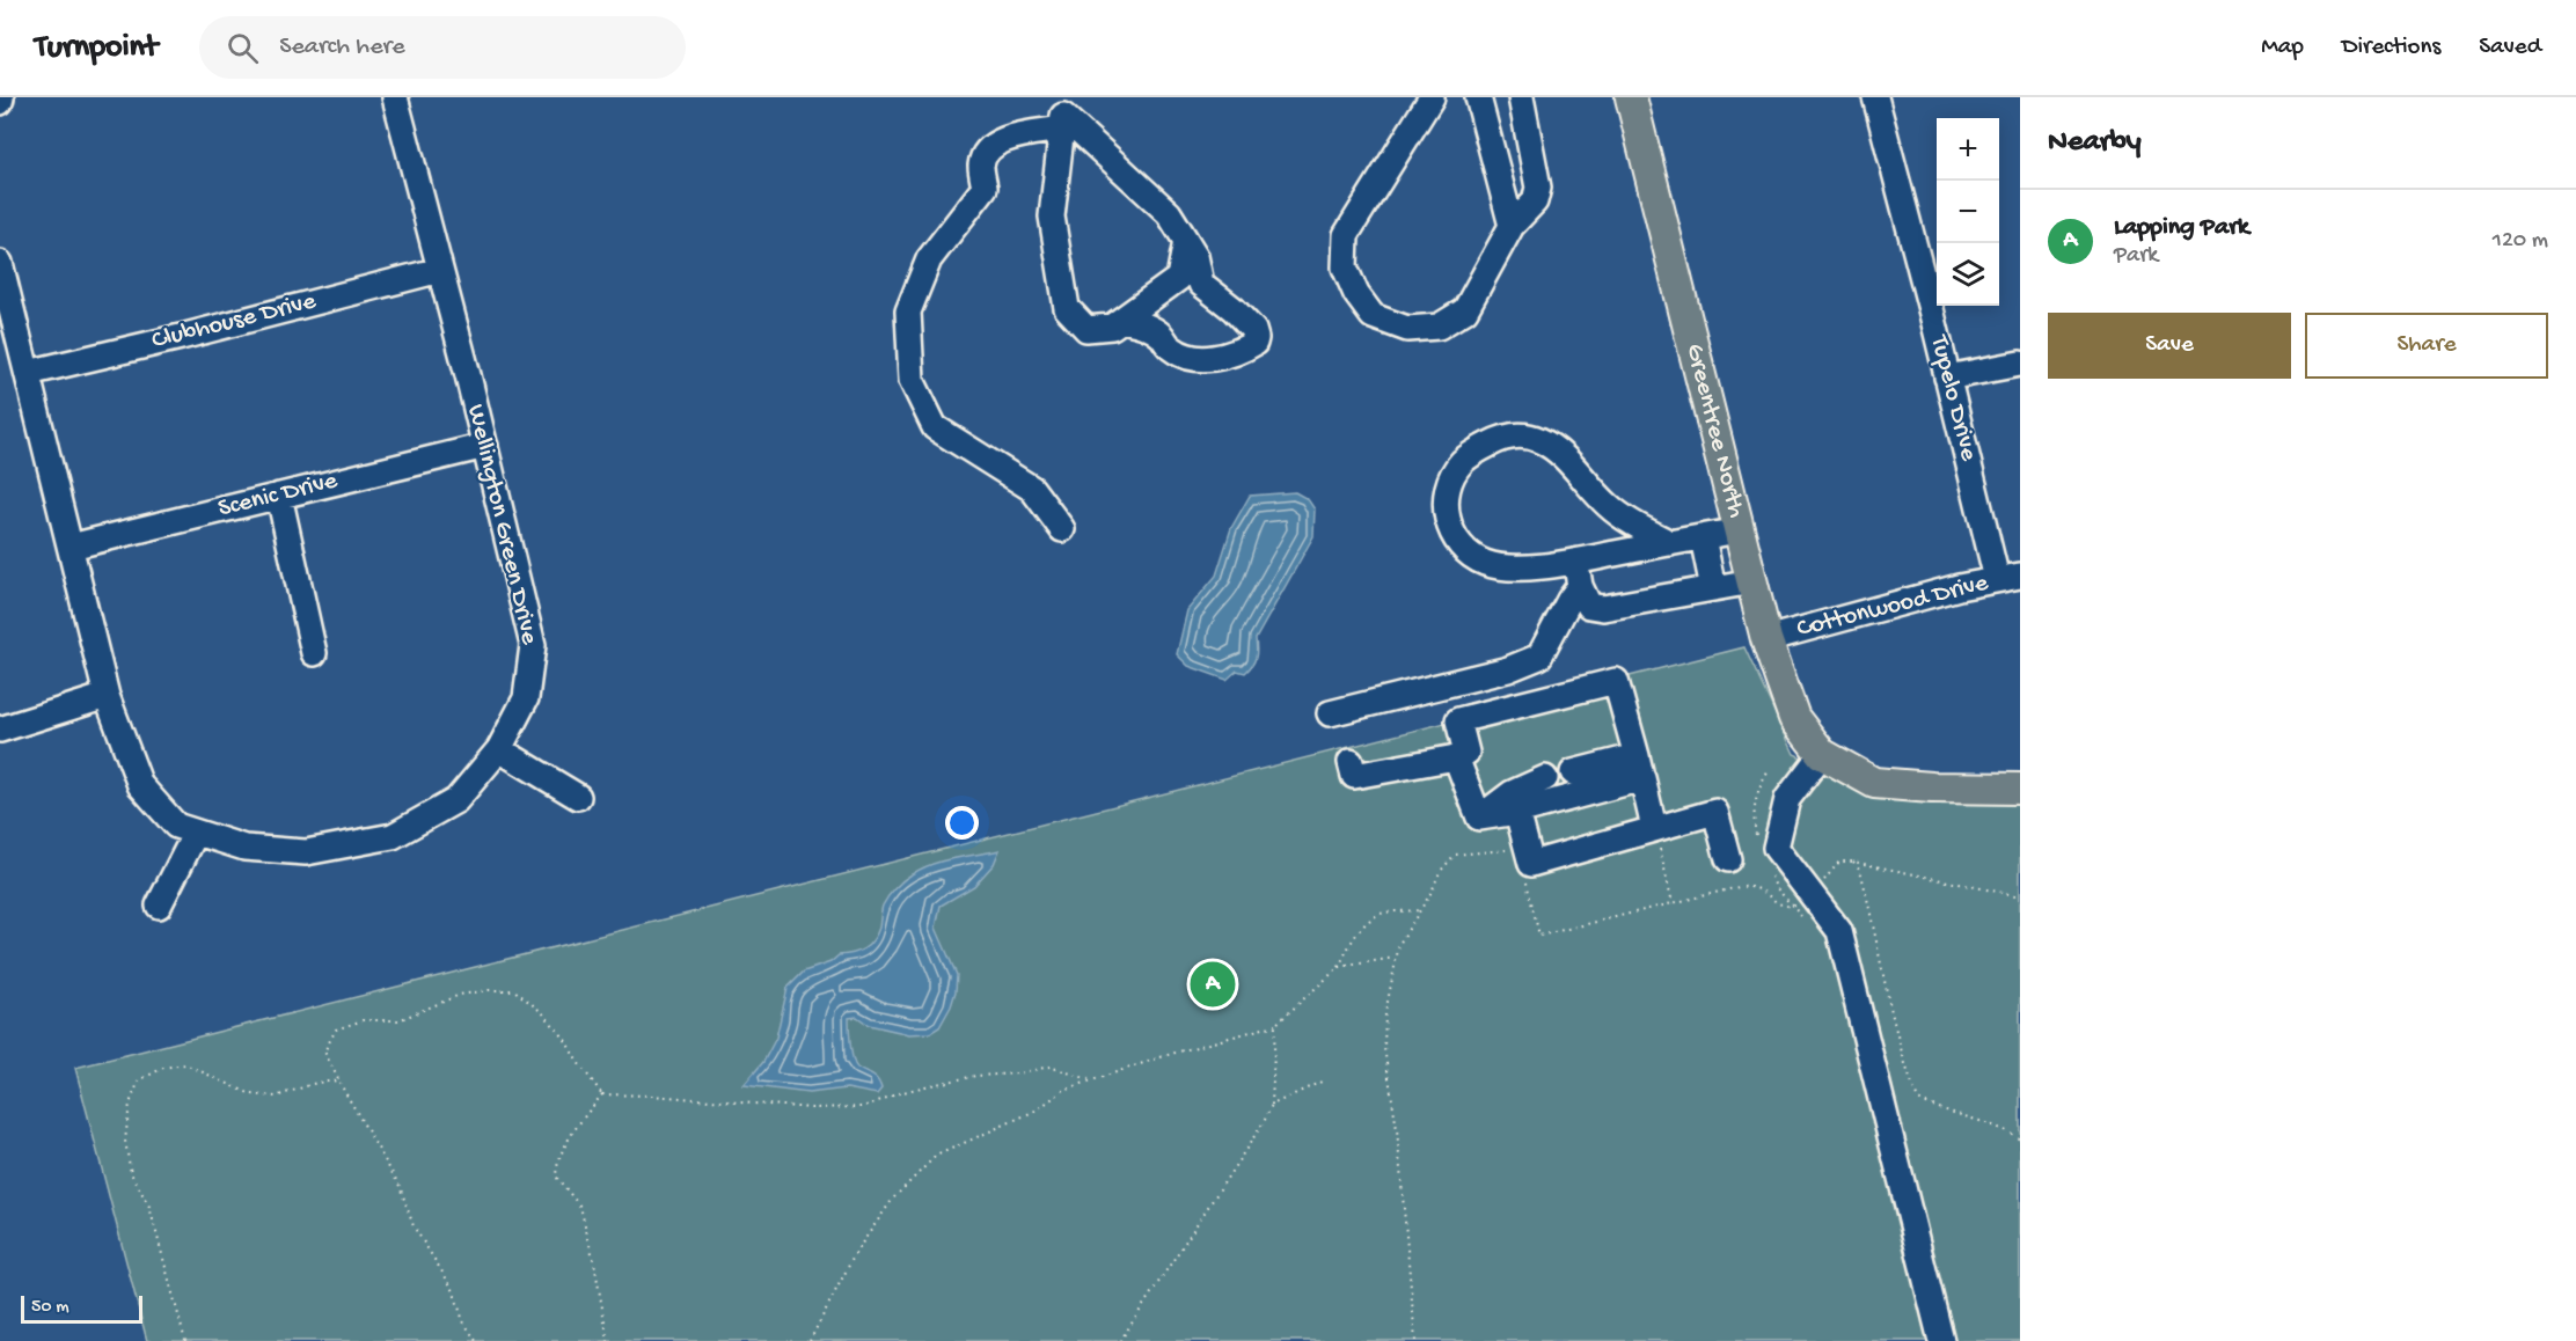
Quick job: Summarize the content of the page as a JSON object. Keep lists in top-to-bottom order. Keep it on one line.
{"streets":{"main road":["Greentree North"],"street":["Clubhouse Drive","Tupelo Drive","Scenic Drive","Wellington Green Drive","Cottonwood Drive"]},"crossings":[["Clubhouse Drive","Wellington Green Drive"],["Tupelo Drive","Cottonwood Drive"],["Greentree North","Cottonwood Drive"],["Scenic Drive","Wellington Green Drive"]],"scale_bar":"50 m","page":{"header":"Turnpoint","search":"Search here","nav":["Map","Directions","Saved"],"heading":"Nearby","map_buttons":["+","−"],"list":[{"mark":"A","name":"Lapping Park","note":"Park","value":"120 m"}],"buttons":["Save","Share"],"pins":"A","scale":"50 m"}}
